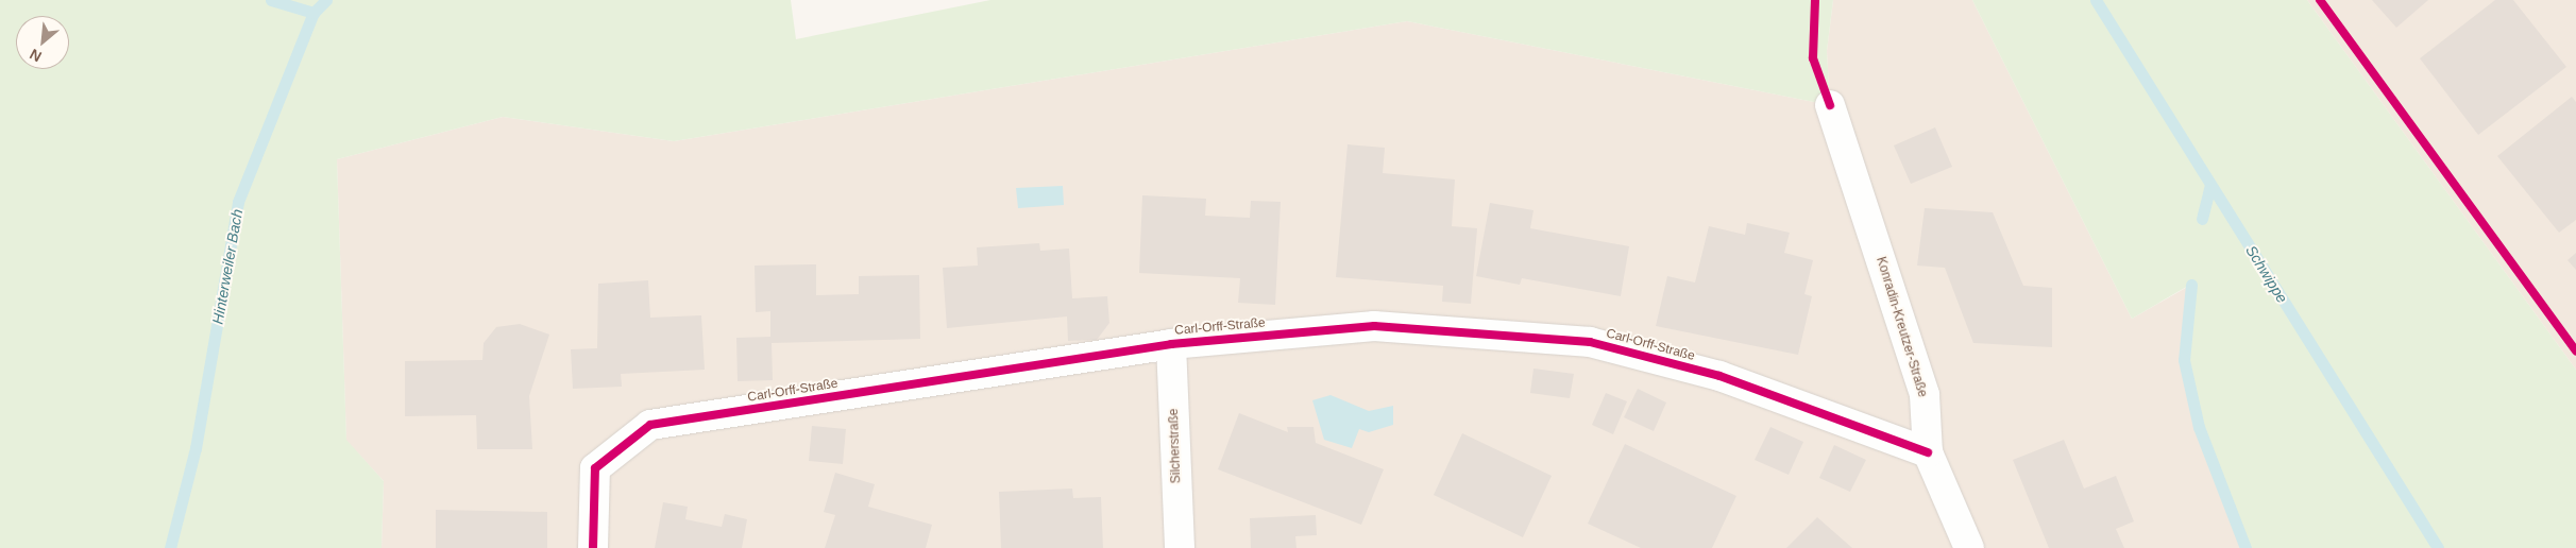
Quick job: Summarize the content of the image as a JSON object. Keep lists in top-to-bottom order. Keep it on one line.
{"streets":{"street":["Carl-Orff-Straße","Konradin-Kreutzer-Straße","Silcherstraße"]},"crossings":[["Carl-Orff-Straße","Konradin-Kreutzer-Straße"],["Carl-Orff-Straße","Silcherstraße"]],"water":["Hinterweiler Bach","Schwippe"],"north":"bottom left"}
